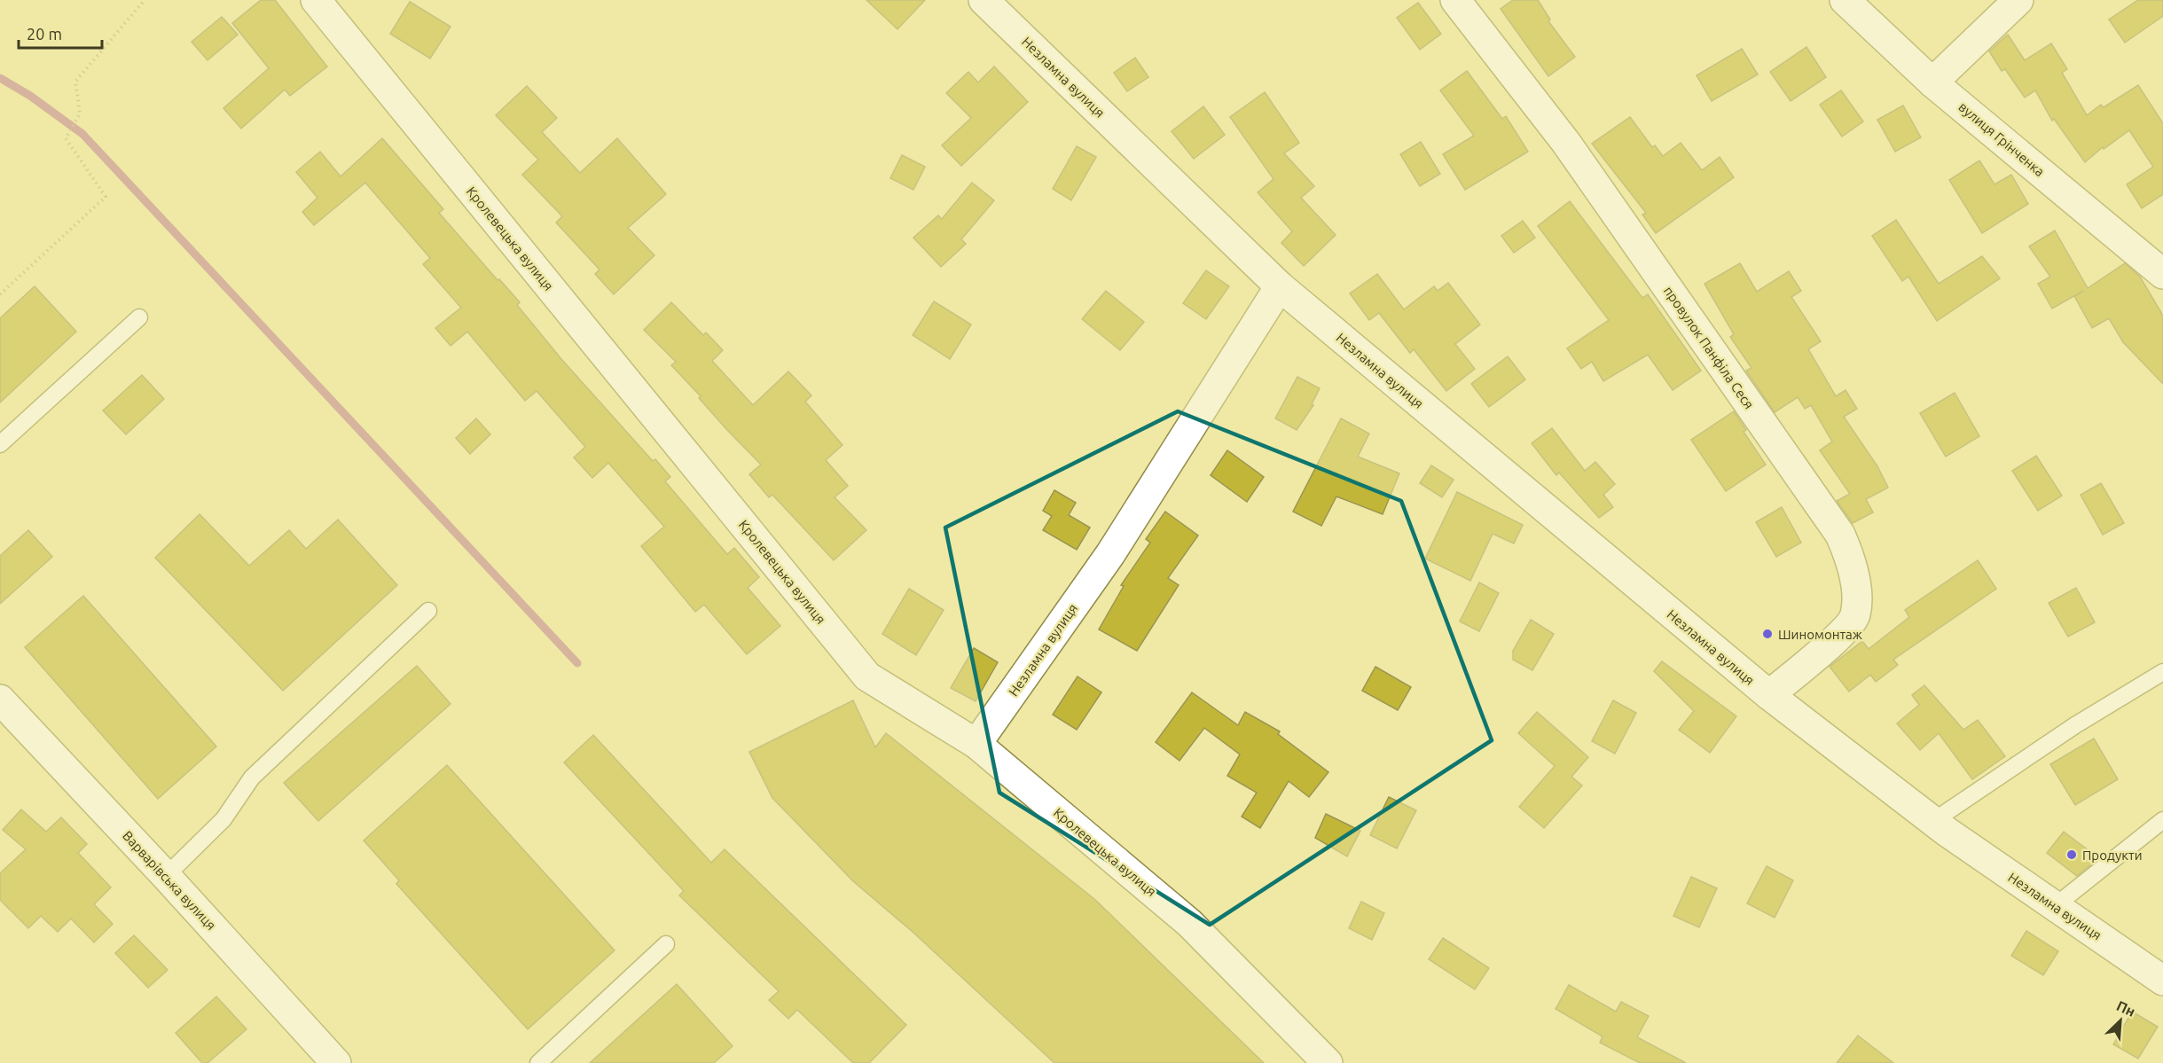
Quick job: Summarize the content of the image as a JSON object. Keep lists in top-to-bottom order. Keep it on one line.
{"streets":{"street":["Незламна вулиця","вулиця Грінченка","Кролевецька вулиця","провулок Панфіла Сеся","Варварівська вулиця"]},"crossings":[["Незламна вулиця","Кролевецька вулиця"],["Незламна вулиця","провулок Панфіла Сеся"]],"places":["Шиномонтаж","Продукти"],"scale_bar":"20 m","north":"top right"}
